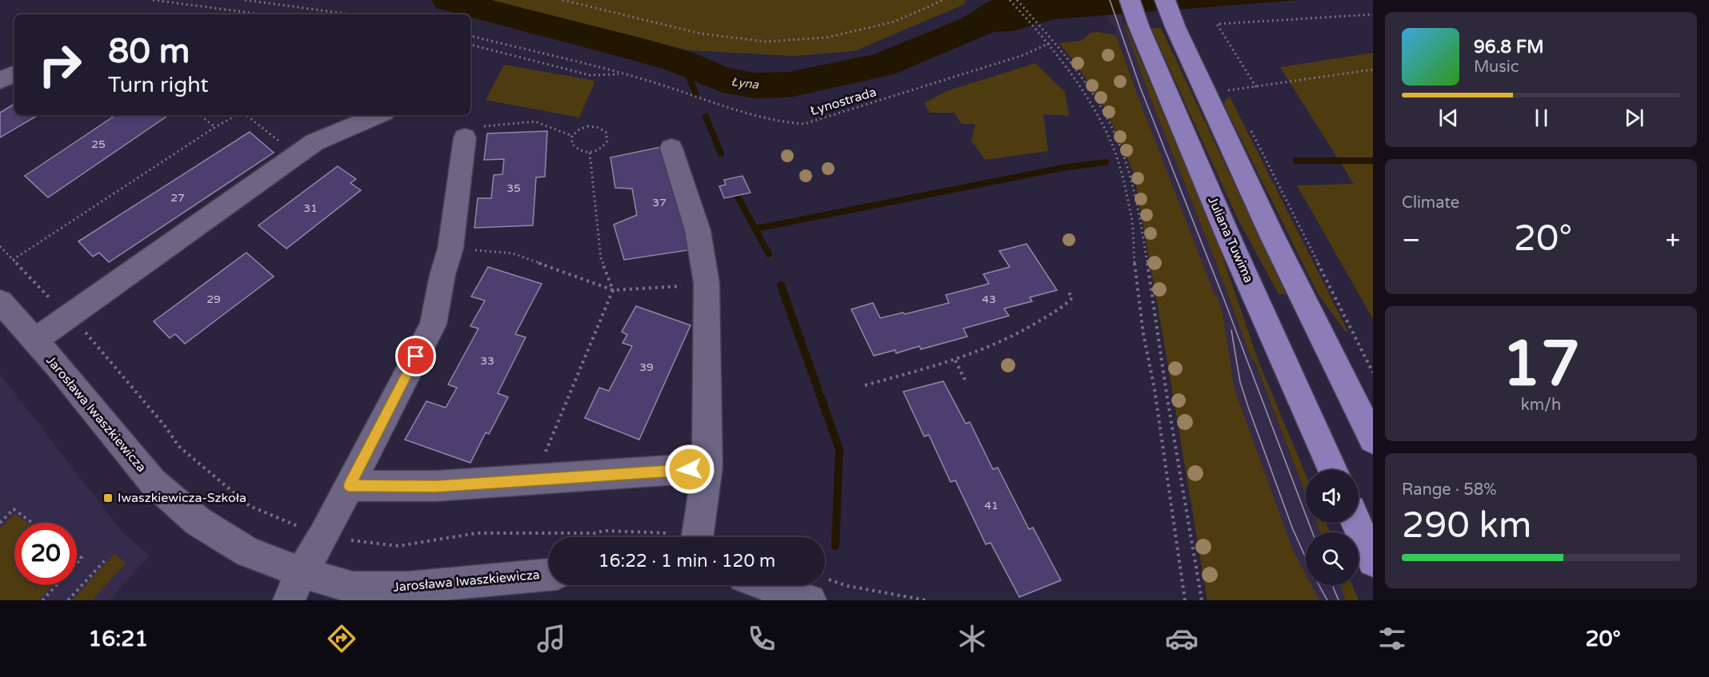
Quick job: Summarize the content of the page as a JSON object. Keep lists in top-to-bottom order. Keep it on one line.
{"streets":{"main road":["Juliana Tuwima"],"street":["Jarosława Iwaszkiewicza"],"path":["Łynostrada"]},"water":["Łyna"],"places":{"transit":["Iwaszkiewicza-Szkoła"]},"house_numbers":["25","35","27","37","31","29","43","33","39","41"],"page":{"turn":["80 m","Turn right"],"song":["96.8 FM","Music"],"tile":["Climate",["17","km/h"],["Range · 58%","290 km"]],"heat":["−","20°","+"],"limit":"20","trip":"16:22 · 1 min · 120 m","tabs":["16:21","20°"]}}
